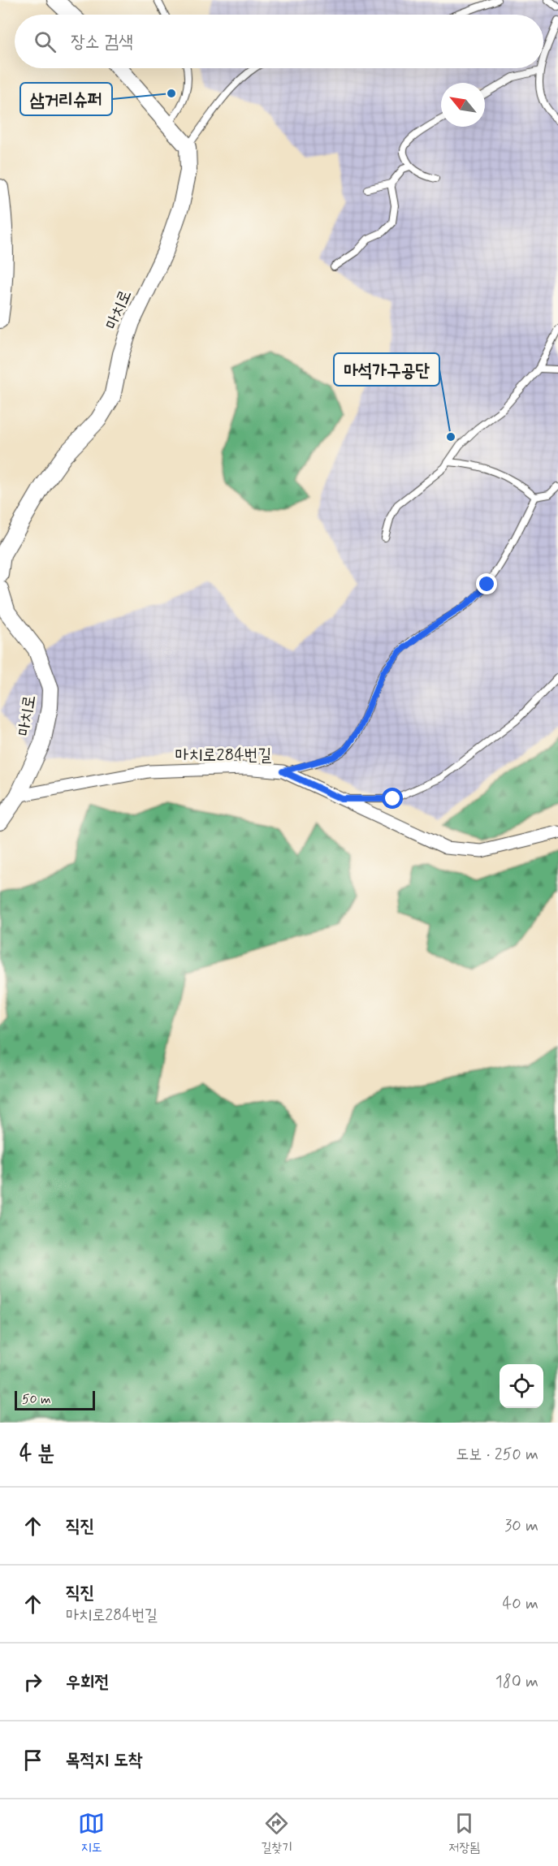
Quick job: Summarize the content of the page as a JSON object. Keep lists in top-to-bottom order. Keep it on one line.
{"streets":{"street":["마치로","마치로284번길"]},"crossings":[["마치로","마치로284번길"]],"places":["삼거리슈퍼","마석가구공단"],"scale_bar":"50 m","north":"top left","page":{"search":"장소 검색","scale":"50 m","heading":["4 분","도보 · 250 m"],"list":[["직진","30 m"],["직진","마치로284번길","40 m"],["우회전","180 m"],"목적지 도착"],"nav":["지도","길찾기","저장됨"]}}
